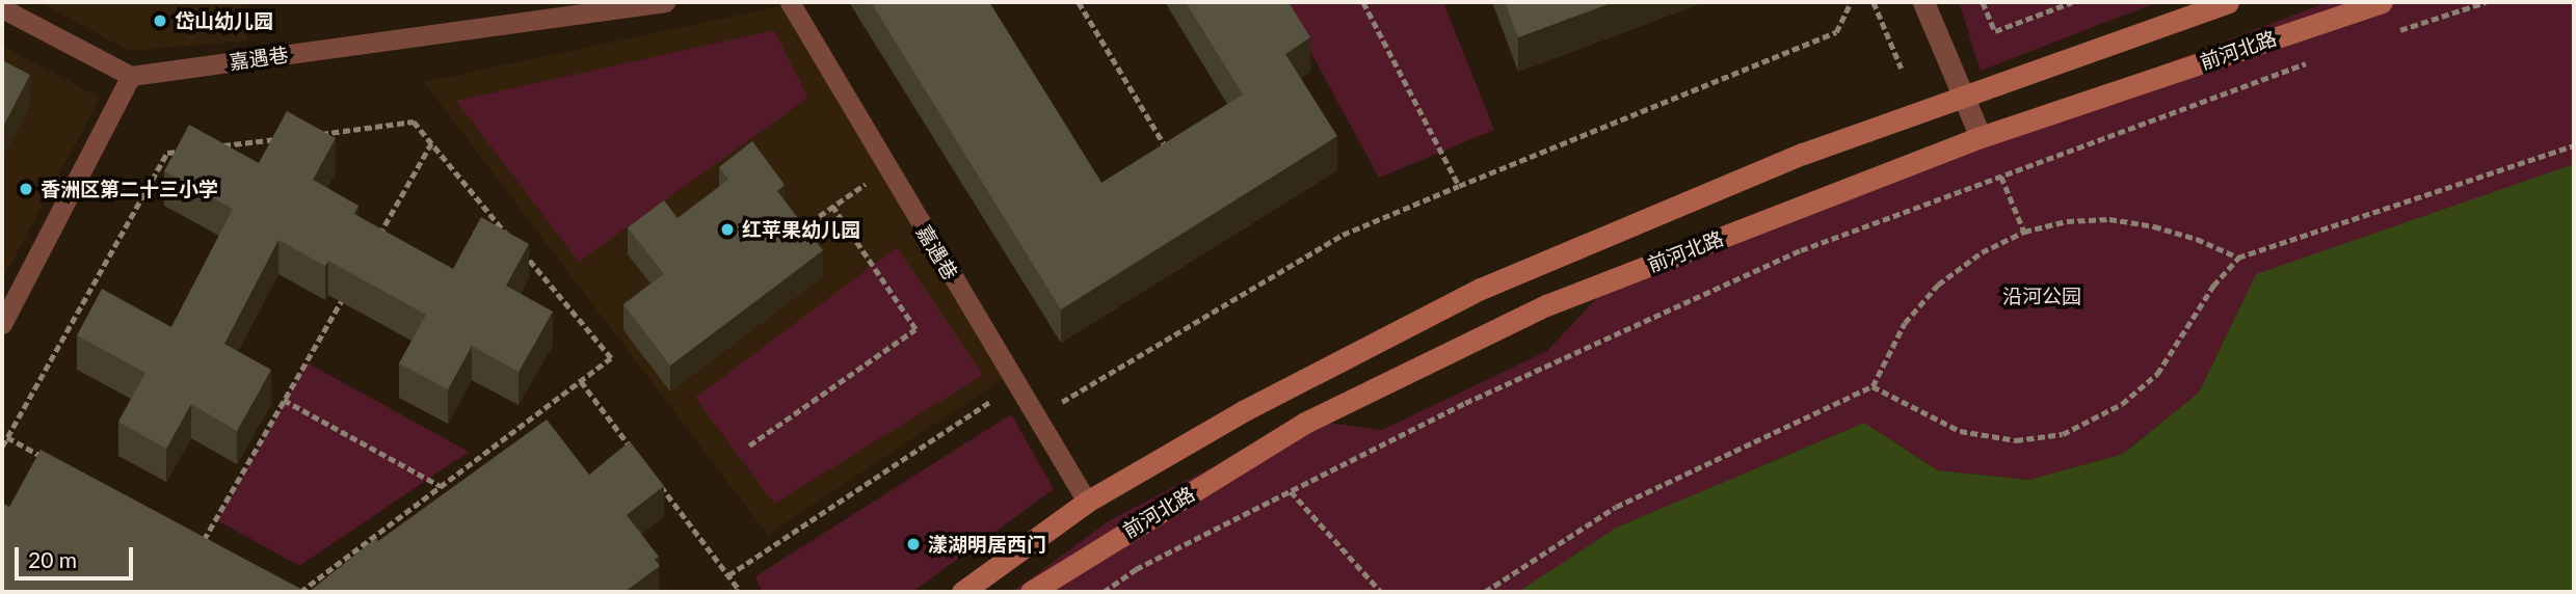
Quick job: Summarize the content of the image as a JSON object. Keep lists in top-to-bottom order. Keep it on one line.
{"streets":{"main road":["前河北路"],"lane":["嘉遇巷"]},"parks":["沿河公园"],"places":["岱山幼儿园","香洲区第二十三小学","红苹果幼儿园","漾湖明居西门"],"scale_bar":"20 m"}
